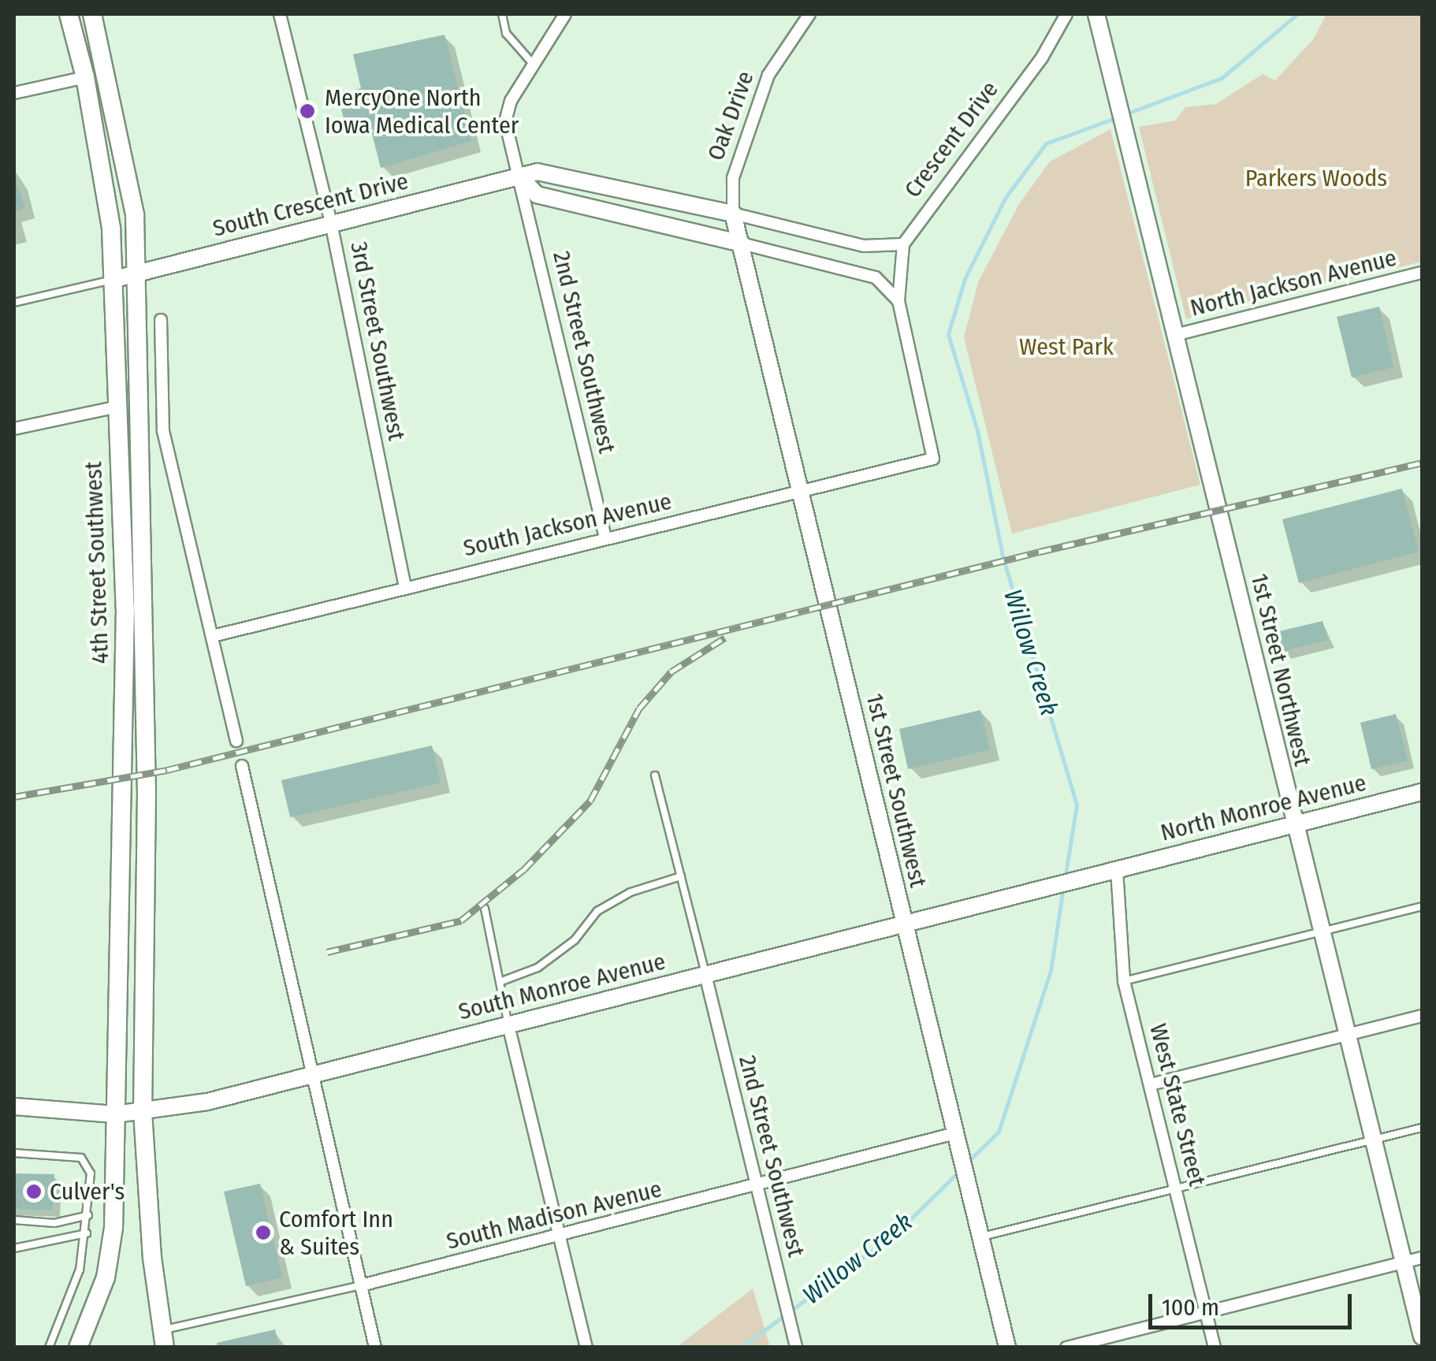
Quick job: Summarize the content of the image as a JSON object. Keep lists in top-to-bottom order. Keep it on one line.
{"streets":{"main road":["Oak Drive","South Crescent Drive","4th Street Southwest","1st Street Northwest","1st Street Southwest","North Monroe Avenue","South Monroe Avenue"],"street":["Crescent Drive","North Jackson Avenue","3rd Street Southwest","2nd Street Southwest","South Jackson Avenue","West State Street","South Madison Avenue"]},"crossings":[["Oak Drive","South Crescent Drive"],["Oak Drive","1st Street Southwest"],["Crescent Drive","South Crescent Drive"],["South Crescent Drive","3rd Street Southwest"],["South Crescent Drive","2nd Street Southwest"],["South Crescent Drive","4th Street Southwest"],["North Jackson Avenue","1st Street Northwest"],["3rd Street Southwest","South Jackson Avenue"],["2nd Street Southwest","South Jackson Avenue"],["2nd Street Southwest","South Monroe Avenue"],["2nd Street Southwest","South Madison Avenue"],["South Jackson Avenue","1st Street Southwest"],["4th Street Southwest","South Monroe Avenue"],["4th Street Southwest","South Madison Avenue"],["1st Street Northwest","North Monroe Avenue"],["1st Street Southwest","South Monroe Avenue"],["1st Street Southwest","South Madison Avenue"],["North Monroe Avenue","South Monroe Avenue"],["North Monroe Avenue","West State Street"],["South Monroe Avenue","West State Street"]],"water":["Willow Creek"],"parks":["Parkers Woods","West Park"],"places":["MercyOne North Iowa Medical Center","Culver's","Comfort Inn & Suites"],"scale_bar":"100 m"}
